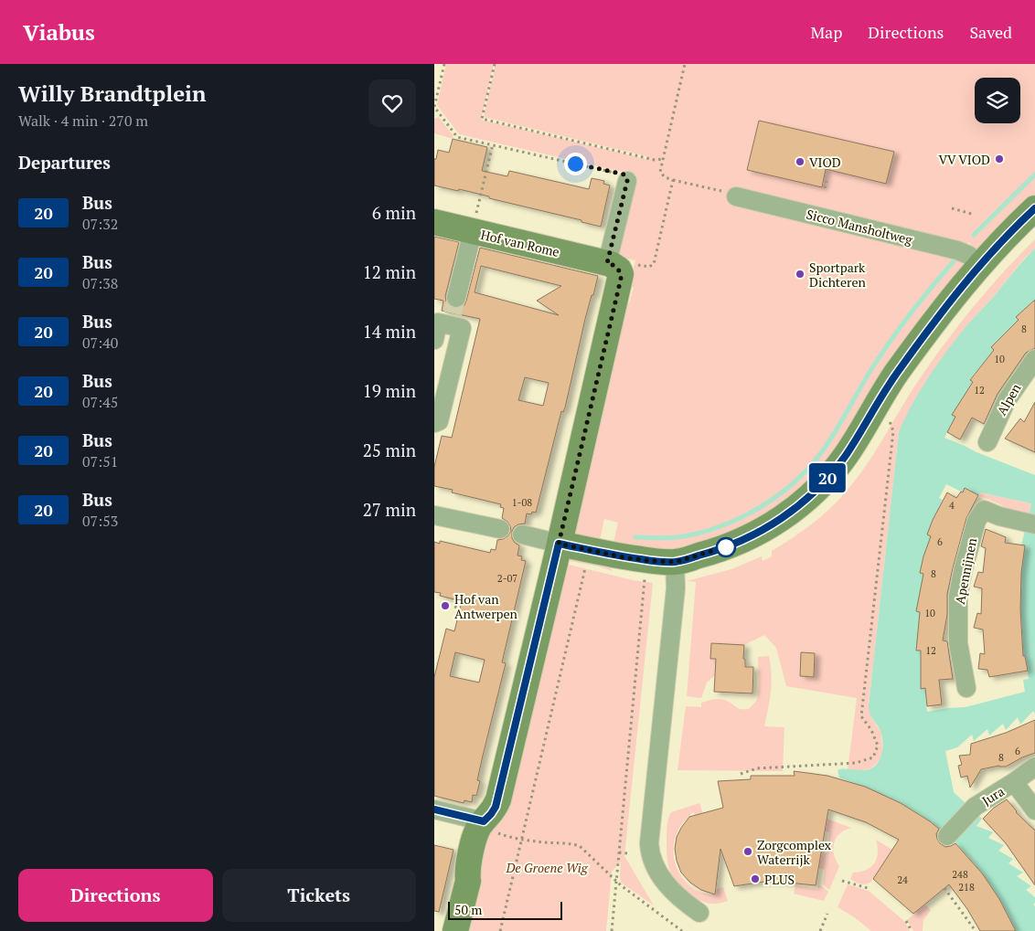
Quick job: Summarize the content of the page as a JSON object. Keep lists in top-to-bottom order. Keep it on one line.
{"streets":{"street":["Sicco Mansholtweg","Hof van Rome","Alpen","Apennijnen","Jura"]},"parks":["De Groene Wig"],"places":["VV VIOD","VIOD","Sportpark Dichteren","Hof van Antwerpen","Zorgcomplex Waterrijk","PLUS"],"lines":["bus line 20"],"house_numbers":["8","10","12","1-08","4","6","8","2-07","10","12","6","8","248","24","218"],"scale_bar":"50 m","page":{"header":"Viabus","nav":["Map","Directions","Saved"],"heading":[["Willy Brandtplein","Walk · 4 min · 270 m"],"Departures"],"on_map":"20","list":[{"mark":"20","name":"Bus","note":"07:32","value":"6 min"},{"mark":"20","name":"Bus","note":"07:38","value":"12 min"},{"mark":"20","name":"Bus","note":"07:40","value":"14 min"},{"mark":"20","name":"Bus","note":"07:45","value":"19 min"},{"mark":"20","name":"Bus","note":"07:51","value":"25 min"},{"mark":"20","name":"Bus","note":"07:53","value":"27 min"}],"buttons":["Directions","Tickets"],"scale":"50 m"}}
